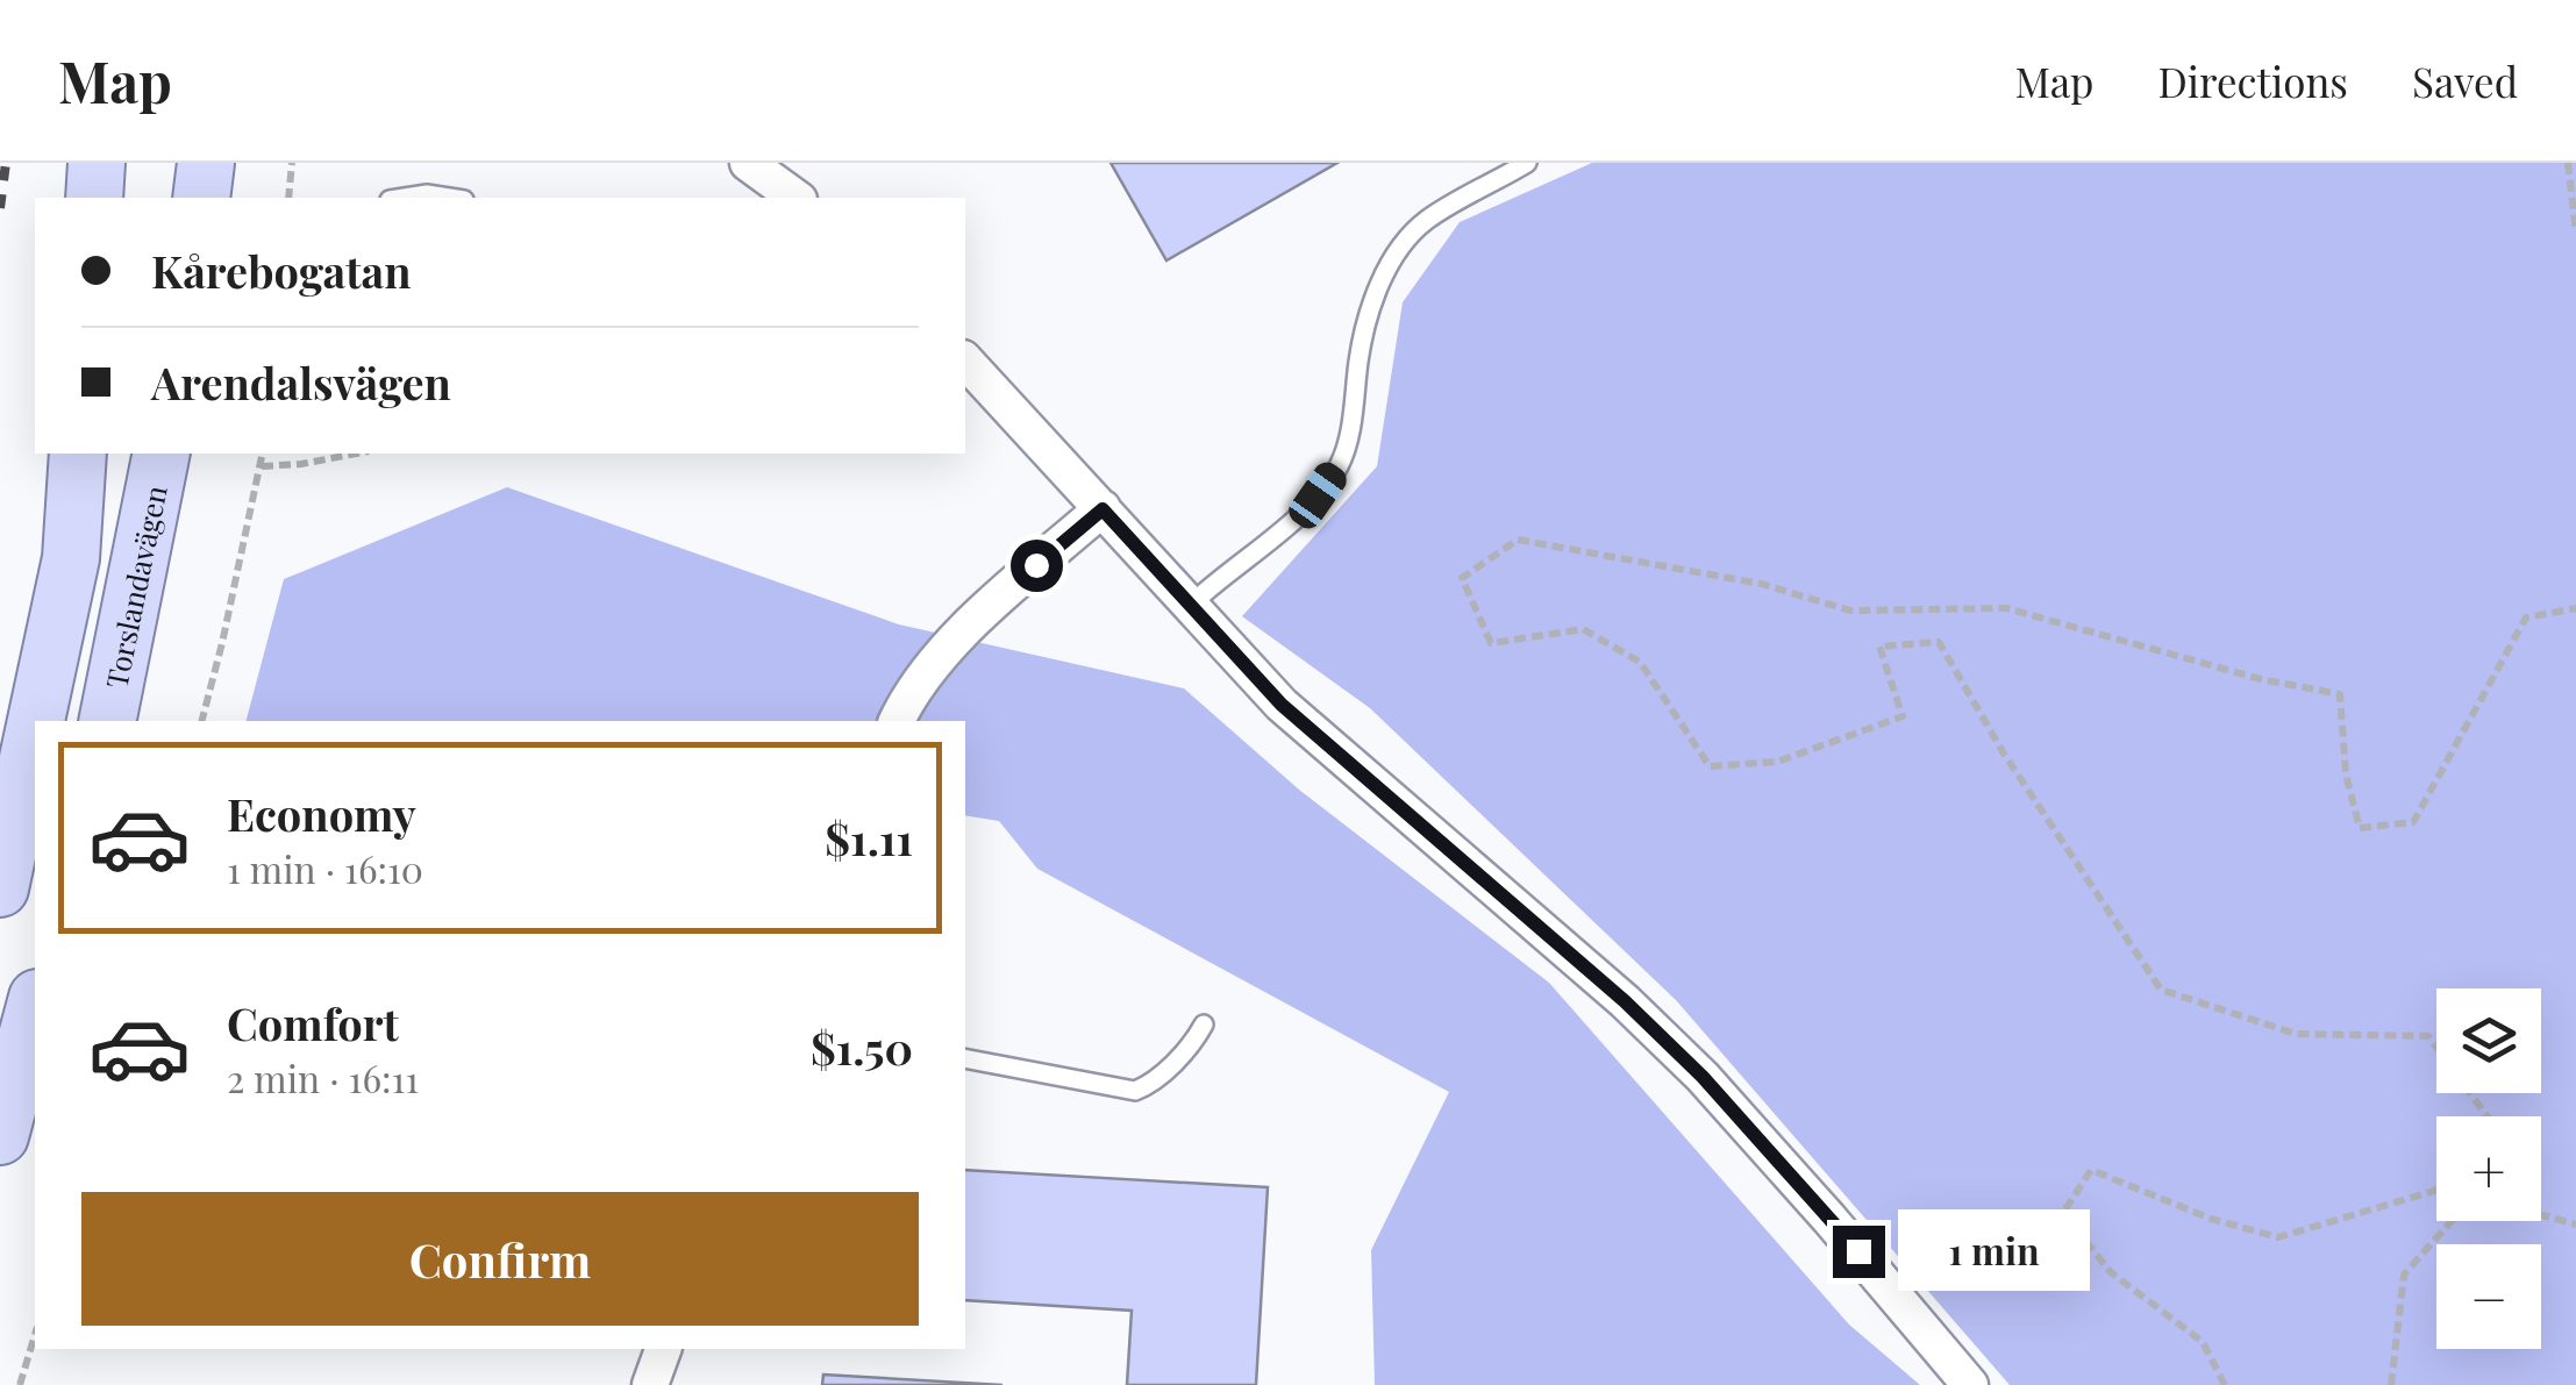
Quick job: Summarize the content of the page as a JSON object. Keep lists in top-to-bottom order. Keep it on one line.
{"streets":{"main road":["Torslandavägen"]},"page":{"header":"Map","nav":["Map","Directions","Saved"],"banner":["Kårebogatan","Arendalsvägen"],"list":[{"name":"Economy","note":"1 min · 16:10","value":"$1.11"},{"name":"Comfort","note":"2 min · 16:11","value":"$1.50"}],"map_buttons":["+","−"],"buttons":"Confirm","bubble":"1 min"}}
